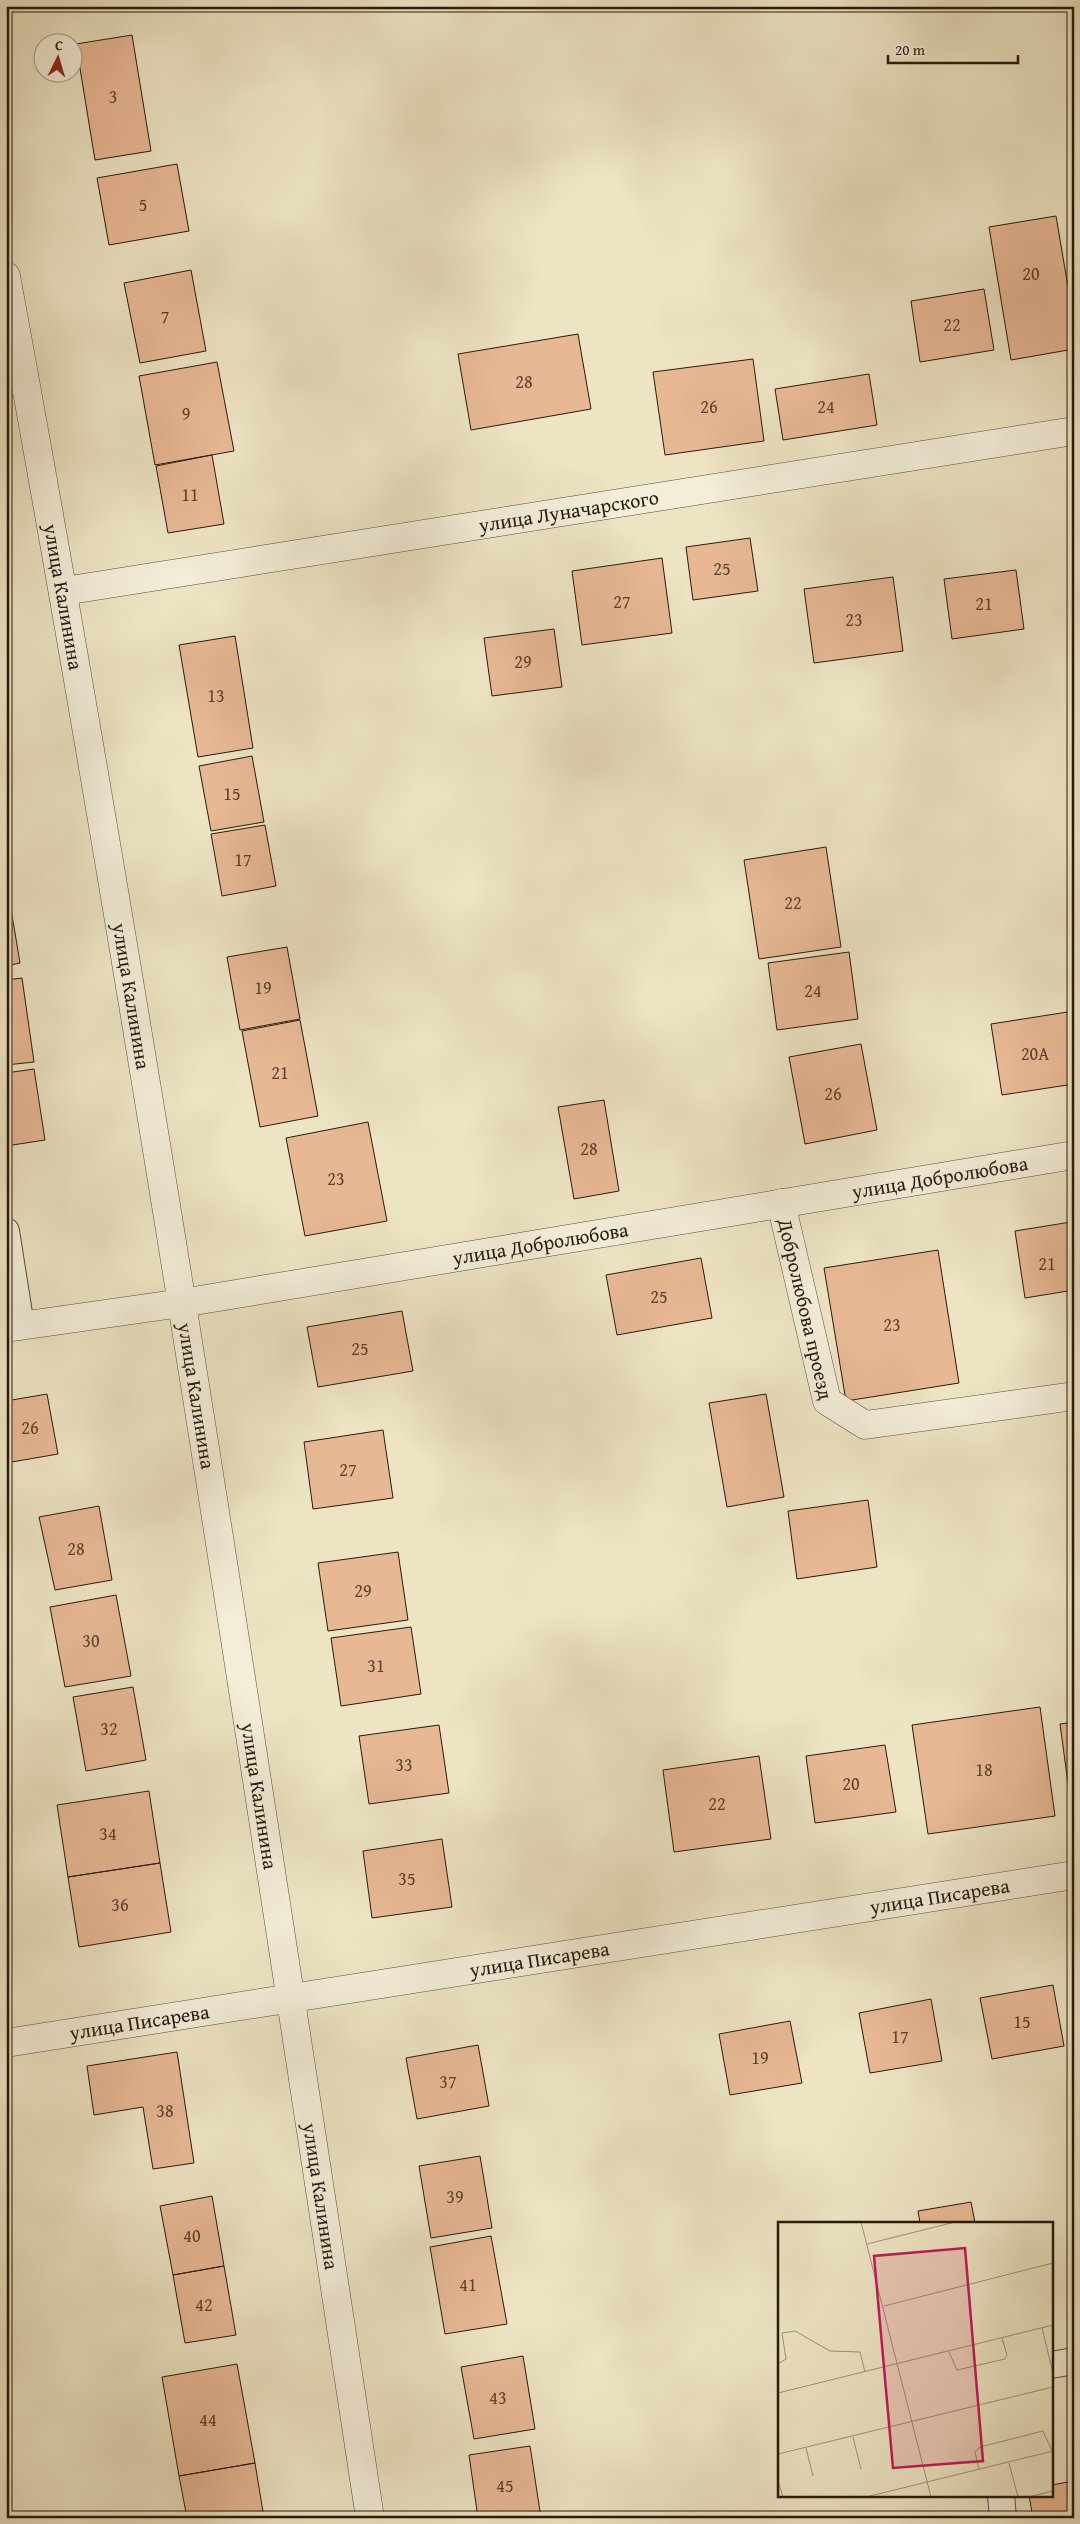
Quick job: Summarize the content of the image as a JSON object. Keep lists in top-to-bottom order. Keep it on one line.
{"streets":{"street":["улица Луначарского","улица Калинина","улица Добролюбова","Добролюбова проезд","улица Писарева"]},"crossings":[["улица Луначарского","улица Калинина"],["улица Калинина","улица Добролюбова"],["улица Калинина","улица Писарева"],["улица Добролюбова","Добролюбова проезд"]],"house_numbers":["3","5","20","7","22","28","26","24","9","11","25","27","21","23","29","13","15","17","22","19","24","20А","21","26","28","23","21","25","23","25","26","27","28","29","30","31","32","33","18","20","22","34","35","36","15","17","19","37","38","39","40","41","42","43","44","45"],"scale_bar":"20 m","north":"top"}
